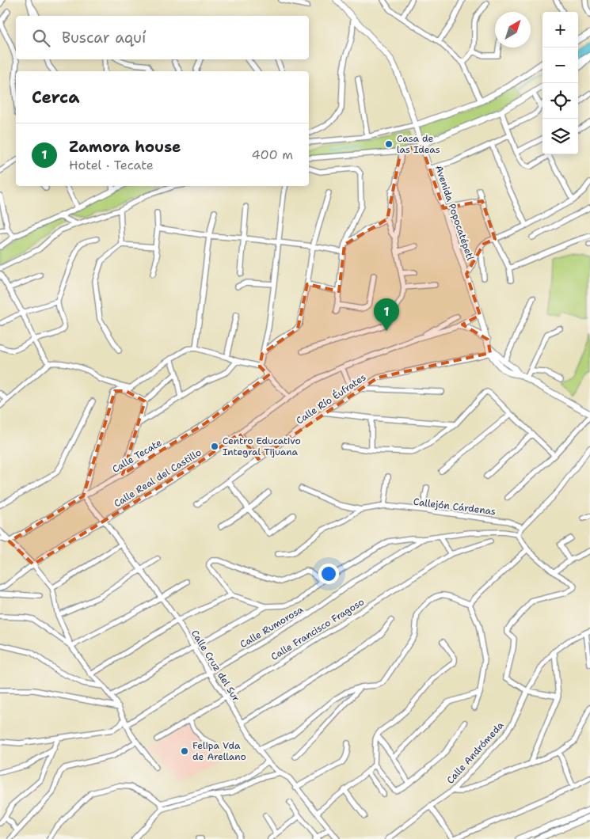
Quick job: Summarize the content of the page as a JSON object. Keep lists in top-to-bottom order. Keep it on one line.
{"streets":{"main road":["Avenida Popocatépetl"],"street":["Calle Río Éufrates","Calle Tecate","Calle Real del Castillo","Callejón Cárdenas","Calle Rumorosa","Calle Francisco Fragoso","Calle Cruz del Sur","Calle Andrómeda"]},"crossings":[["Avenida Popocatépetl","Calle Río Éufrates"],["Calle Tecate","Calle Cruz del Sur"],["Calle Real del Castillo","Calle Cruz del Sur"],["Calle Rumorosa","Calle Cruz del Sur"],["Calle Francisco Fragoso","Calle Cruz del Sur"]],"places":["Casa de las Ideas","Centro Educativo Integral Tijuana","Felipa Vda de Arellano"],"north":"top right","page":{"map_buttons":["+","−"],"search":"Buscar aquí","heading":"Cerca","list":[{"mark":"1","name":"Zamora house","note":"Hotel · Tecate","value":"400 m"}],"pins":"1"}}
